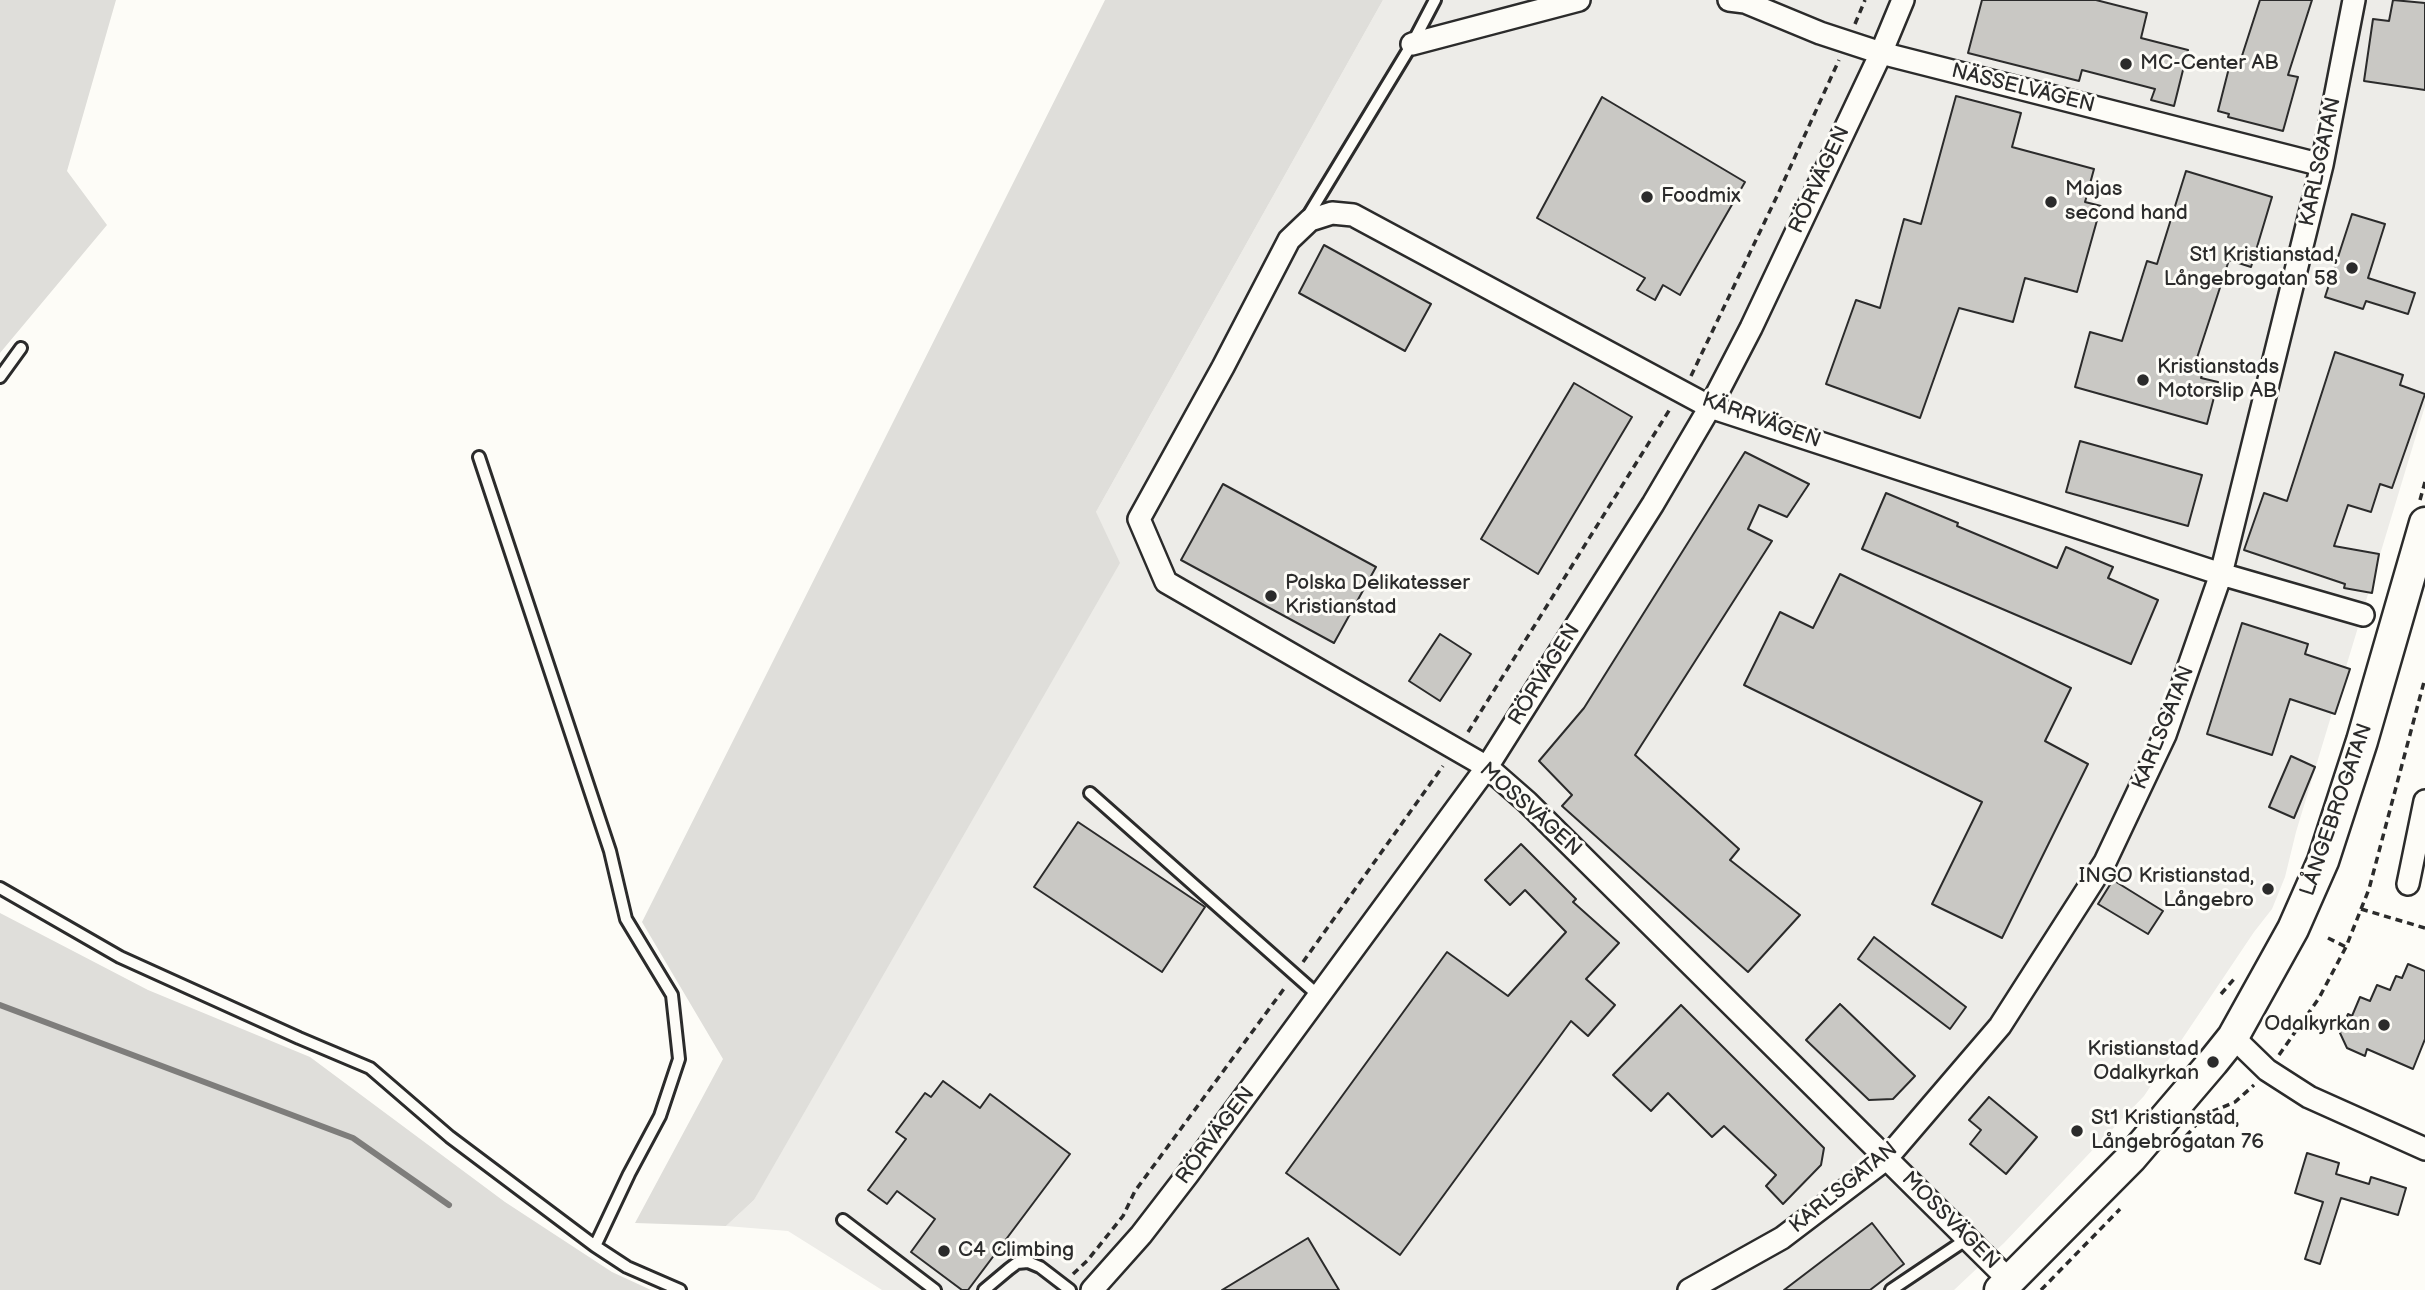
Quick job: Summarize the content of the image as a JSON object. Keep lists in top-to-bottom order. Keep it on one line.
{"streets":{"main road":["LÅNGEBROGATAN"],"street":["NÄSSELVÄGEN","KARLSGATAN","RÖRVÄGEN","KÄRRVÄGEN","MOSSVÄGEN"]},"crossings":[["NÄSSELVÄGEN","KARLSGATAN"],["NÄSSELVÄGEN","RÖRVÄGEN"],["KARLSGATAN","KÄRRVÄGEN"],["KARLSGATAN","MOSSVÄGEN"],["RÖRVÄGEN","KÄRRVÄGEN"],["RÖRVÄGEN","MOSSVÄGEN"],["KÄRRVÄGEN","MOSSVÄGEN"],["MOSSVÄGEN","LÅNGEBROGATAN"]],"places":["MC-Center AB","Foodmix","Majas second hand","St1 Kristianstad, Långebrogatan 58","Kristianstads Motorslip AB","Polska Delikatesser Kristianstad","INGO Kristianstad, Långebro","Odalkyrkan","Kristianstad Odalkyrkan","St1 Kristianstad, Långebrogatan 76","C4 Climbing"]}
